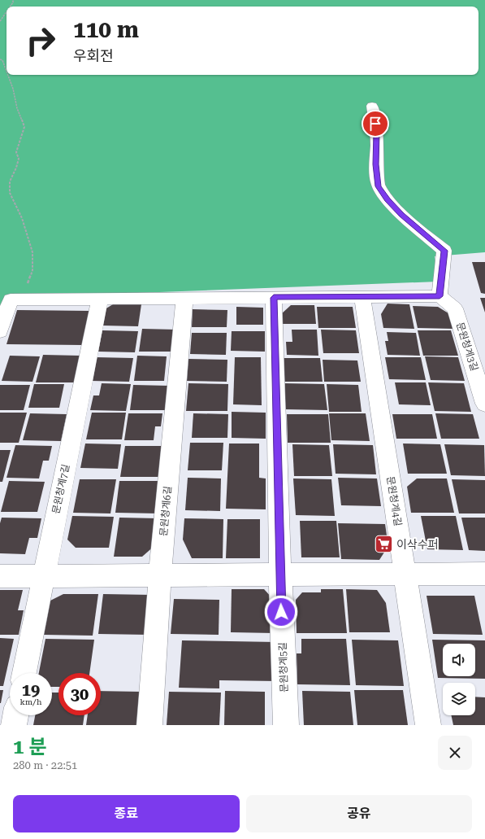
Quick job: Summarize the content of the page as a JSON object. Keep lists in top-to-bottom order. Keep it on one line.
{"streets":{"street":["문원청계3길","문원청계7길","문원청계4길","문원청계6길","문원청계5길"]},"places":{"supermarket":["이삭수퍼"]},"page":{"turn":["110 m","우회전"],"speed":"19 km/h","limit":"30","heading":["1 분","280 m · 22:51"],"buttons":["종료","공유"]}}
